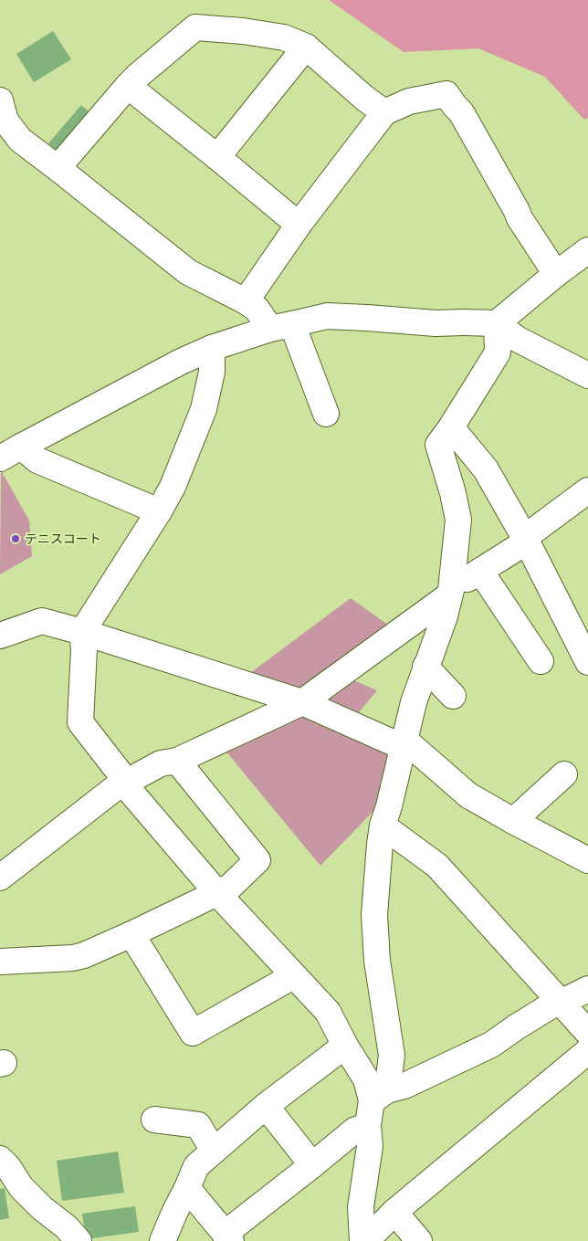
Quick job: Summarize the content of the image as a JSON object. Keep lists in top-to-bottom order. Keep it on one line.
{"places":["テニスコート"]}
